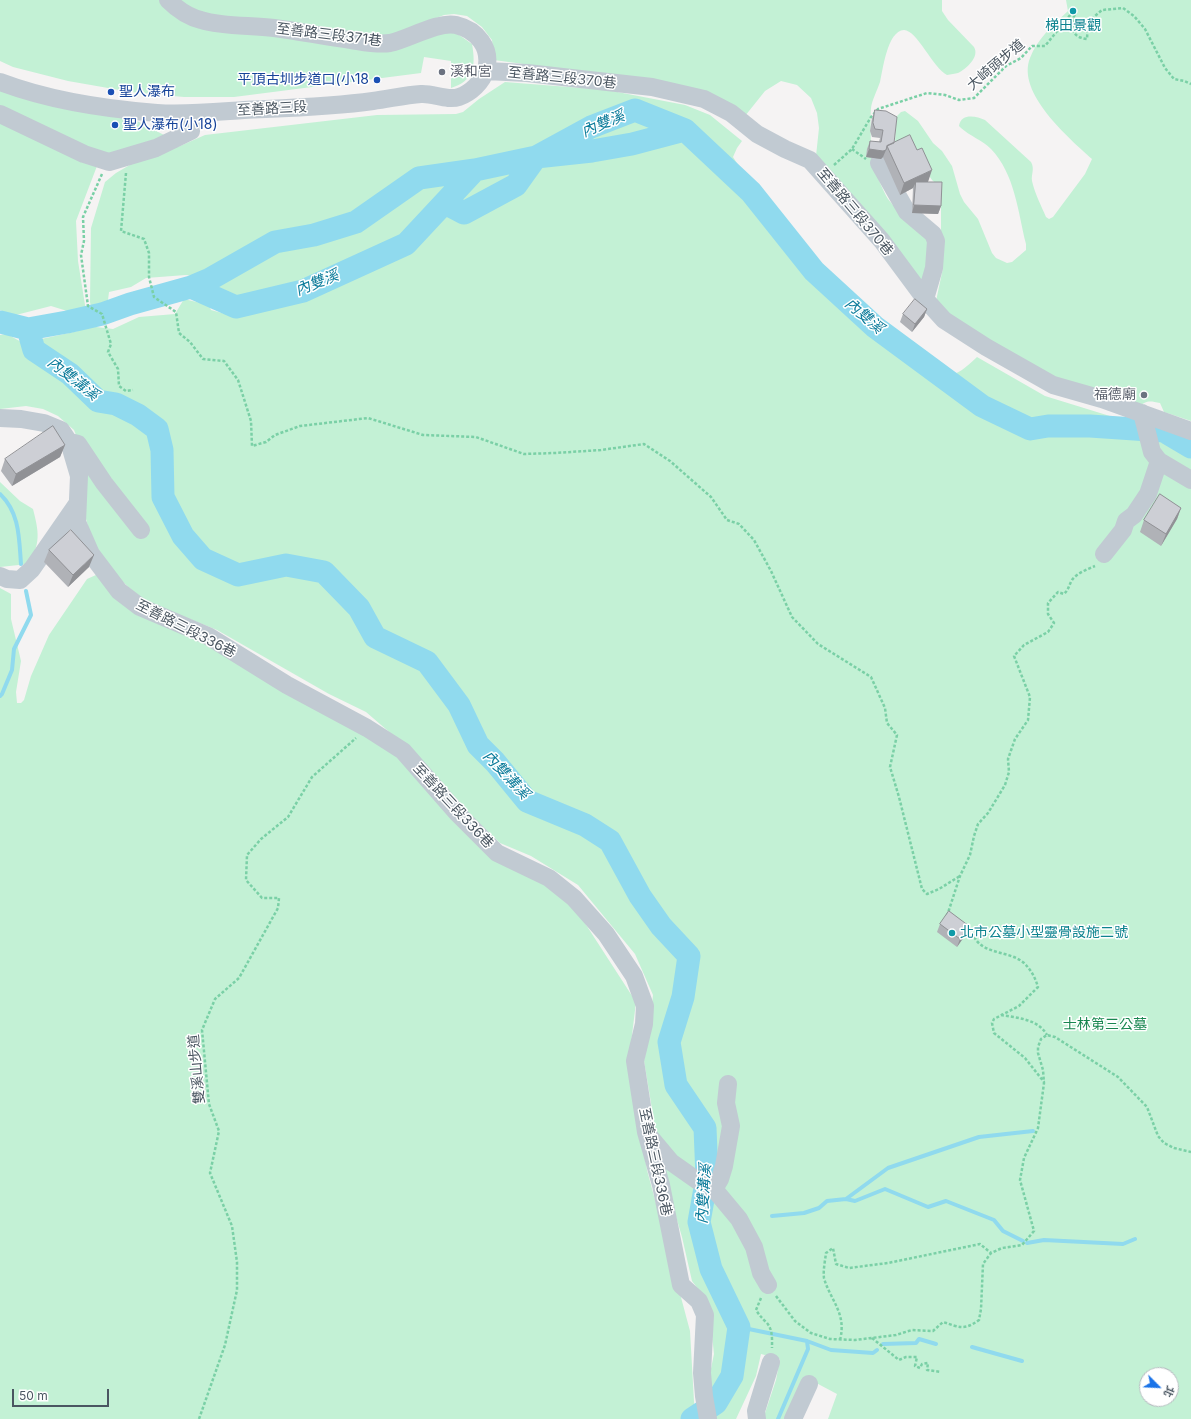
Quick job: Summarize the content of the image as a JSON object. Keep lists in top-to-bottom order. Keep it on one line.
{"streets":{"street":["至善路三段371巷","至善路三段370巷","至善路三段","至善路三段336巷"],"path":["大崎頭步道","雙溪山步道"]},"crossings":[["至善路三段371巷","至善路三段370巷"],["至善路三段371巷","至善路三段"],["大崎頭步道","至善路三段370巷"],["至善路三段370巷","至善路三段"],["至善路三段336巷","雙溪山步道"]],"water":["內雙溪","內雙溝溪"],"parks":["士林第三公墓"],"places":["梯田景觀","溪和宮","平頂古圳步道口(小18","聖人瀑布","聖人瀑布(小18)","福德廟","北市公墓小型靈骨設施二號"],"scale_bar":"50 m","north":"bottom right"}
